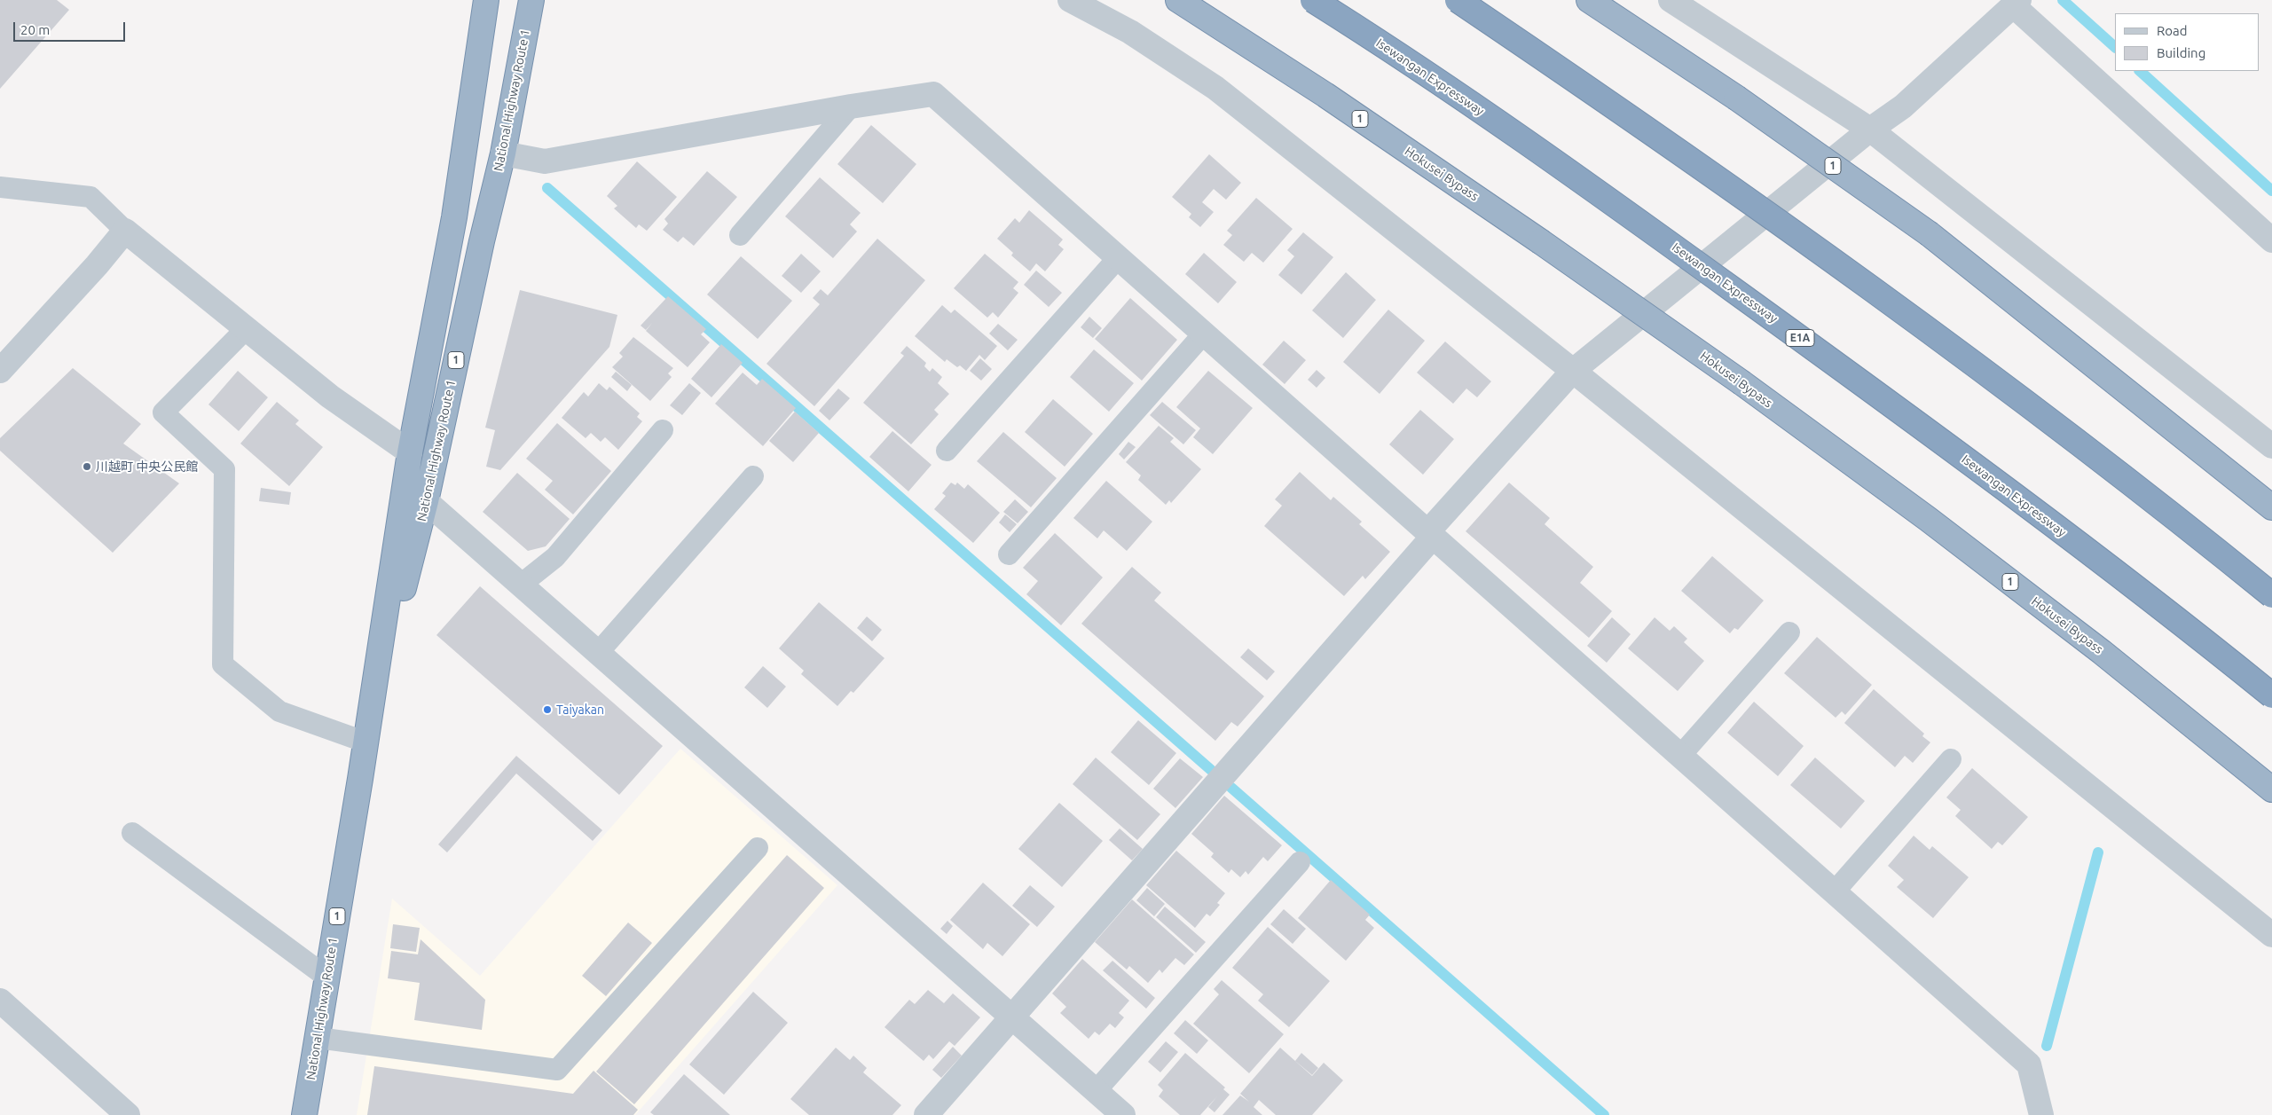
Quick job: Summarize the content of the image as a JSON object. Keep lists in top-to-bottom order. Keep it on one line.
{"streets":{"highway":["Isewangan Expressway","National Highway Route 1","1","Hokusei Bypass","E1A"]},"places":["川越町 中央公民館","Taiyakan"],"legend":["Road","Building"],"scale_bar":"20 m"}
